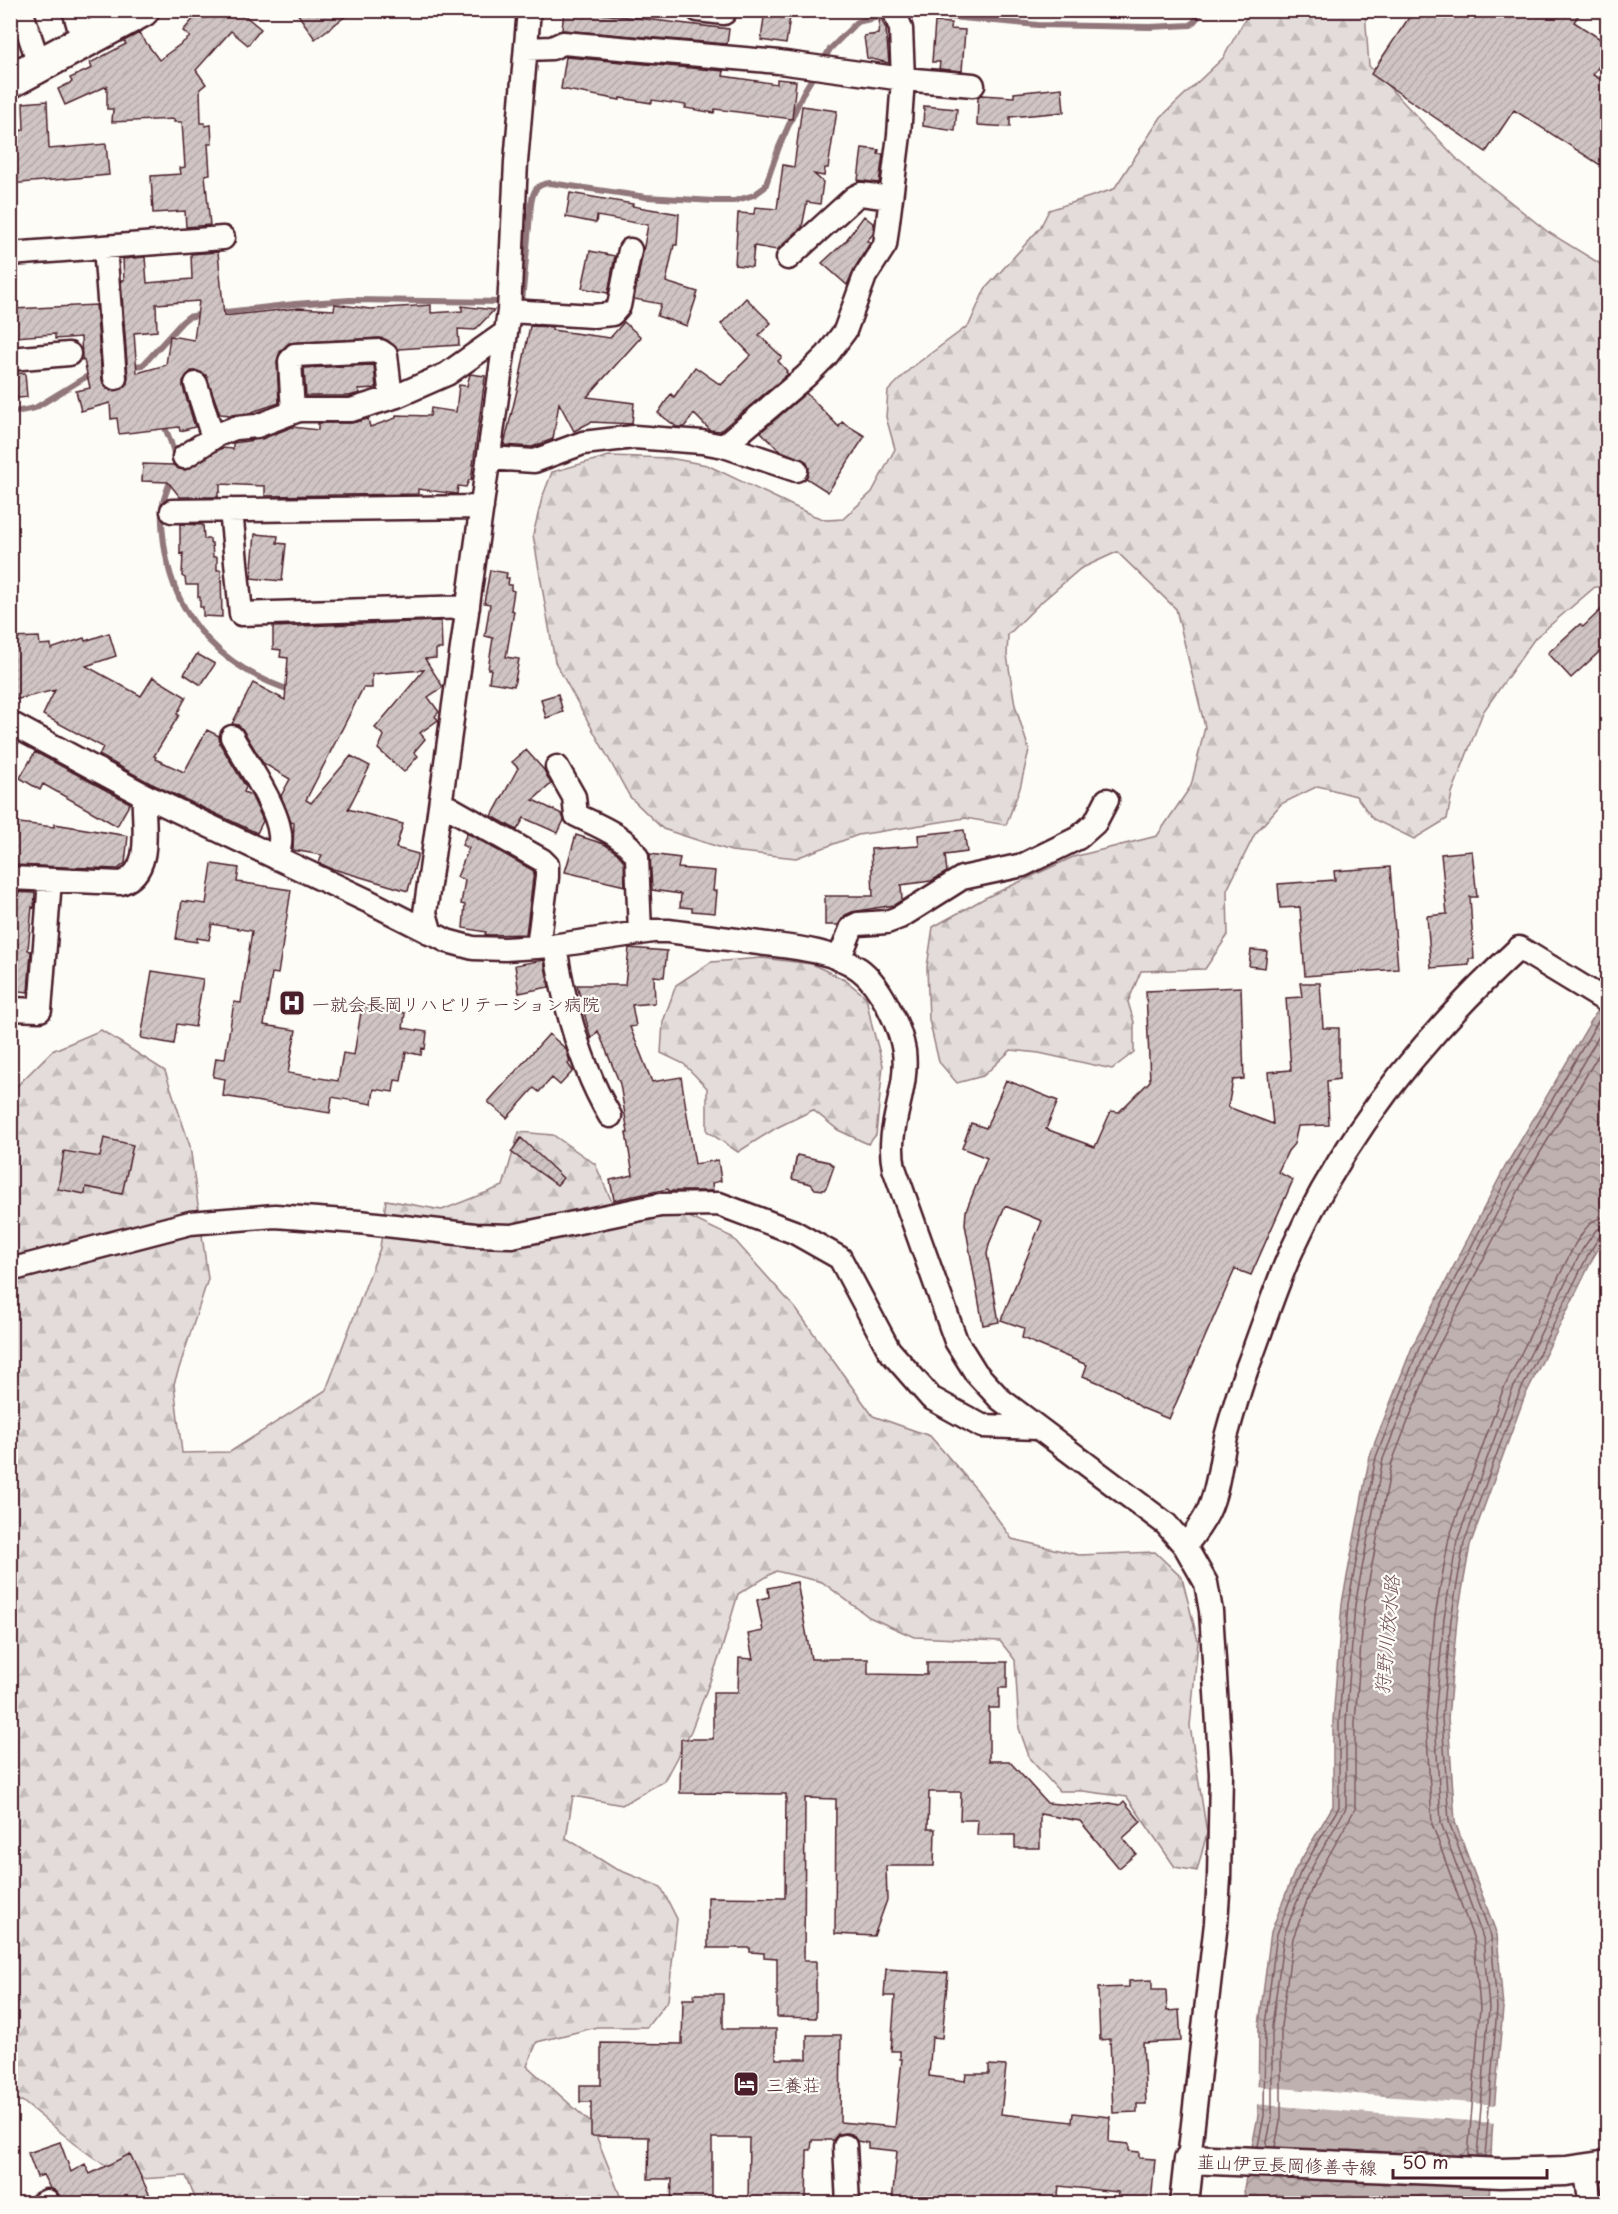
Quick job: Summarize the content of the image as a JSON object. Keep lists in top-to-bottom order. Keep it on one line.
{"streets":{"main road":["韮山伊豆長岡修善寺線"]},"water":["狩野川放水路"],"places":{"hospital":["一就会長岡リハビリテーション病院"],"hotel":["三養荘"]},"scale_bar":"50 m"}
